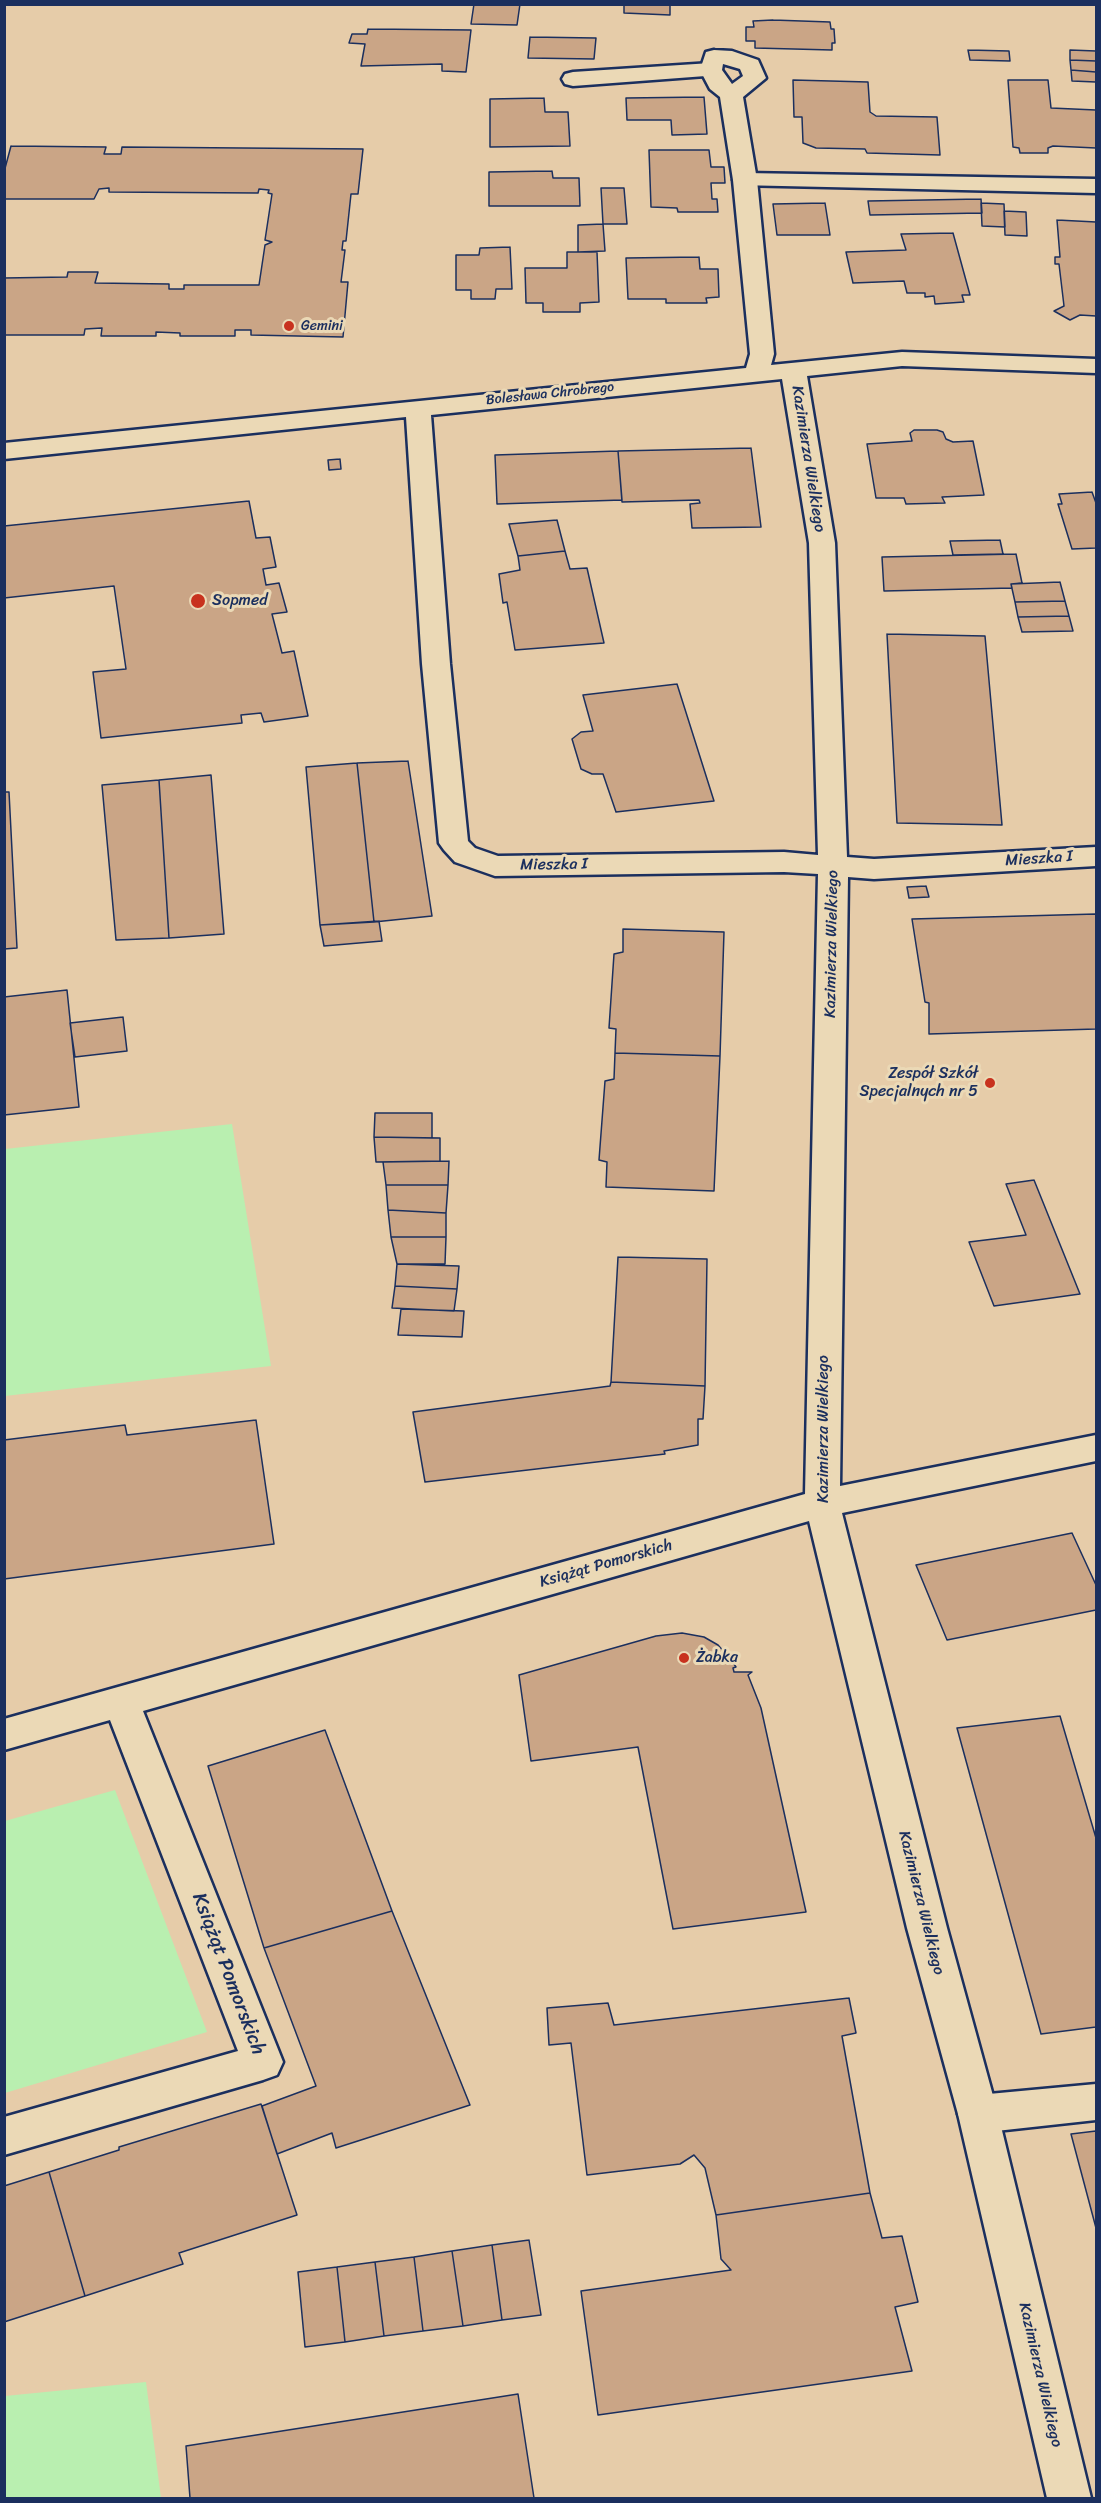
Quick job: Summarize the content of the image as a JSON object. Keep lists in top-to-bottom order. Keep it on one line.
{"streets":{"street":["Bolesława Chrobrego","Kazimierza Wielkiego","Mieszka I","Książąt Pomorskich"]},"crossings":[["Bolesława Chrobrego","Kazimierza Wielkiego"],["Bolesława Chrobrego","Mieszka I"],["Kazimierza Wielkiego","Mieszka I"],["Kazimierza Wielkiego","Książąt Pomorskich"]],"places":["Gemini","Sopmed","Zespół Szkół Specjalnych nr 5","Żabka"]}
